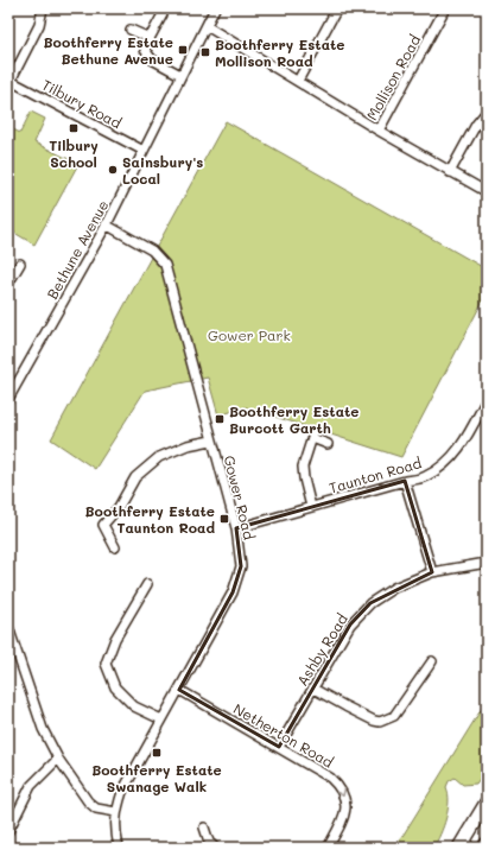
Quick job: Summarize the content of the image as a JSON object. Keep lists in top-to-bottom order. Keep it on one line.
{"streets":{"street":["Mollison Road","Tilbury Road","Bethune Avenue","Taunton Road","Gower Road","Ashby Road","Netherton Road"]},"crossings":[["Mollison Road","Bethune Avenue"],["Tilbury Road","Bethune Avenue"],["Bethune Avenue","Gower Road"],["Taunton Road","Gower Road"],["Gower Road","Netherton Road"],["Ashby Road","Netherton Road"]],"one_way":["Netherton Road"],"parks":["Gower Park"],"places":{"transit":["Boothferry Estate Bethune Avenue","Boothferry Estate Mollison Road","Tilbury School","Boothferry Estate Burcott Garth","Boothferry Estate Taunton Road","Boothferry Estate Swanage Walk"],"other":["Sainsbury's Local"]}}
